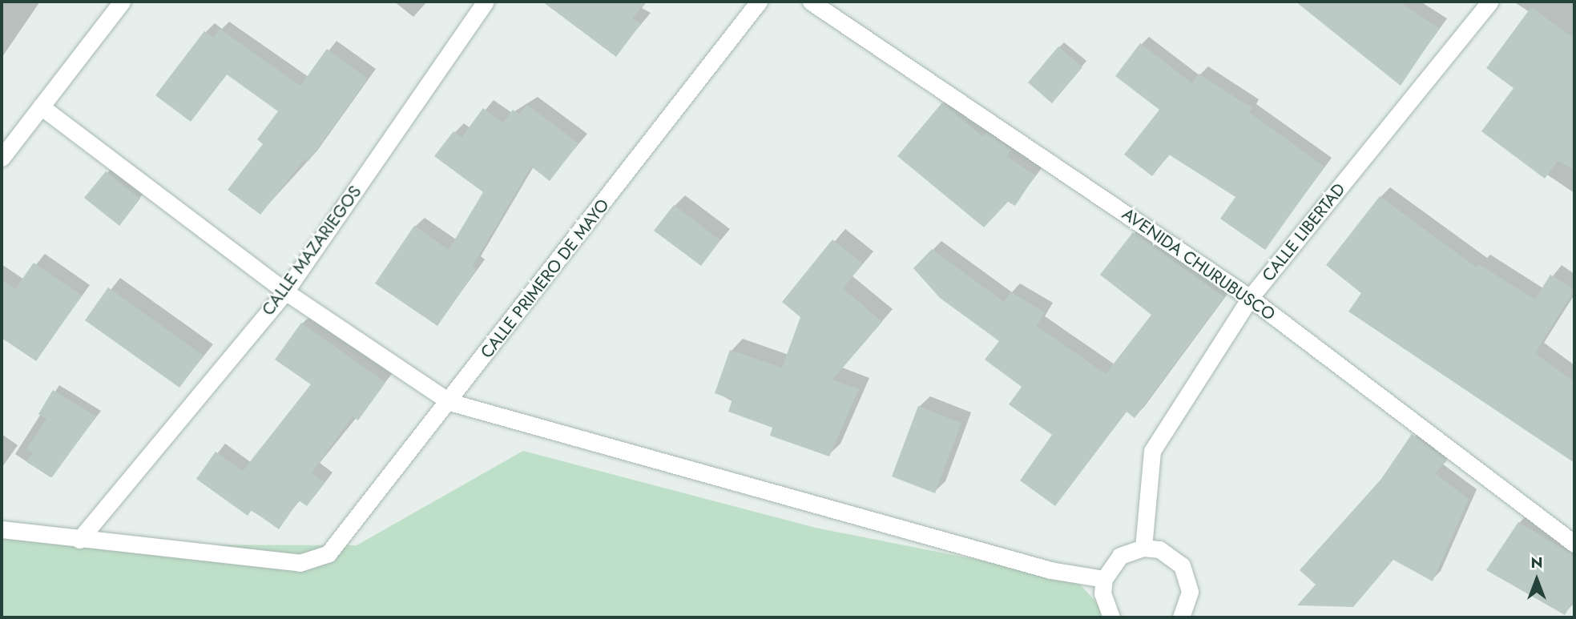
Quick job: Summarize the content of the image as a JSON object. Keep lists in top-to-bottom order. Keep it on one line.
{"streets":{"street":["CALLE LIBERTAD","CALLE MAZARIEGOS","AVENIDA CHURUBUSCO","CALLE PRIMERO DE MAYO"]},"crossings":[["CALLE LIBERTAD","AVENIDA CHURUBUSCO"],["CALLE MAZARIEGOS","CALLE PRIMERO DE MAYO"]],"north":"top"}
